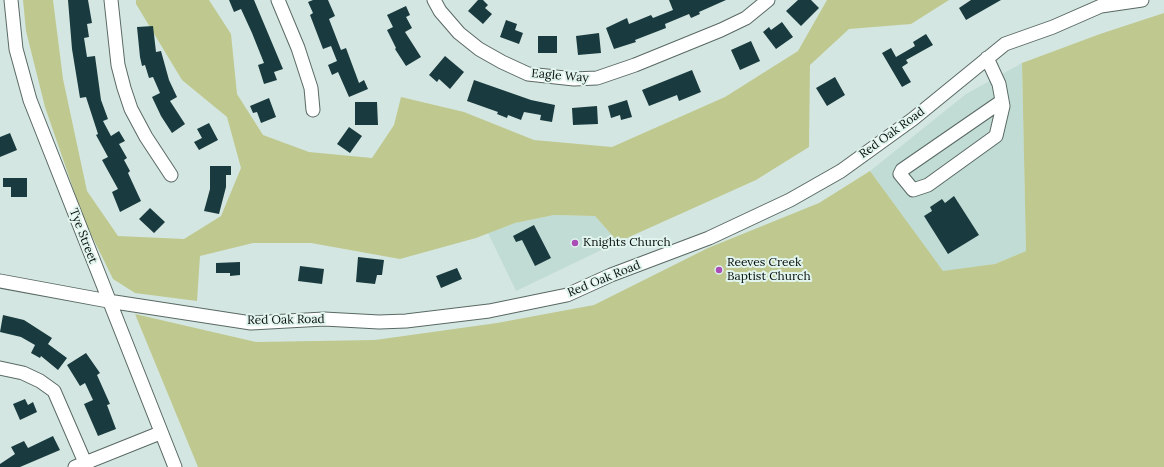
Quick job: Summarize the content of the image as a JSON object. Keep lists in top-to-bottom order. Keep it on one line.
{"streets":{"street":["Eagle Way","Red Oak Road","Tye Street"]},"crossings":[["Red Oak Road","Tye Street"]],"places":["Knights Church","Reeves Creek Baptist Church"]}
